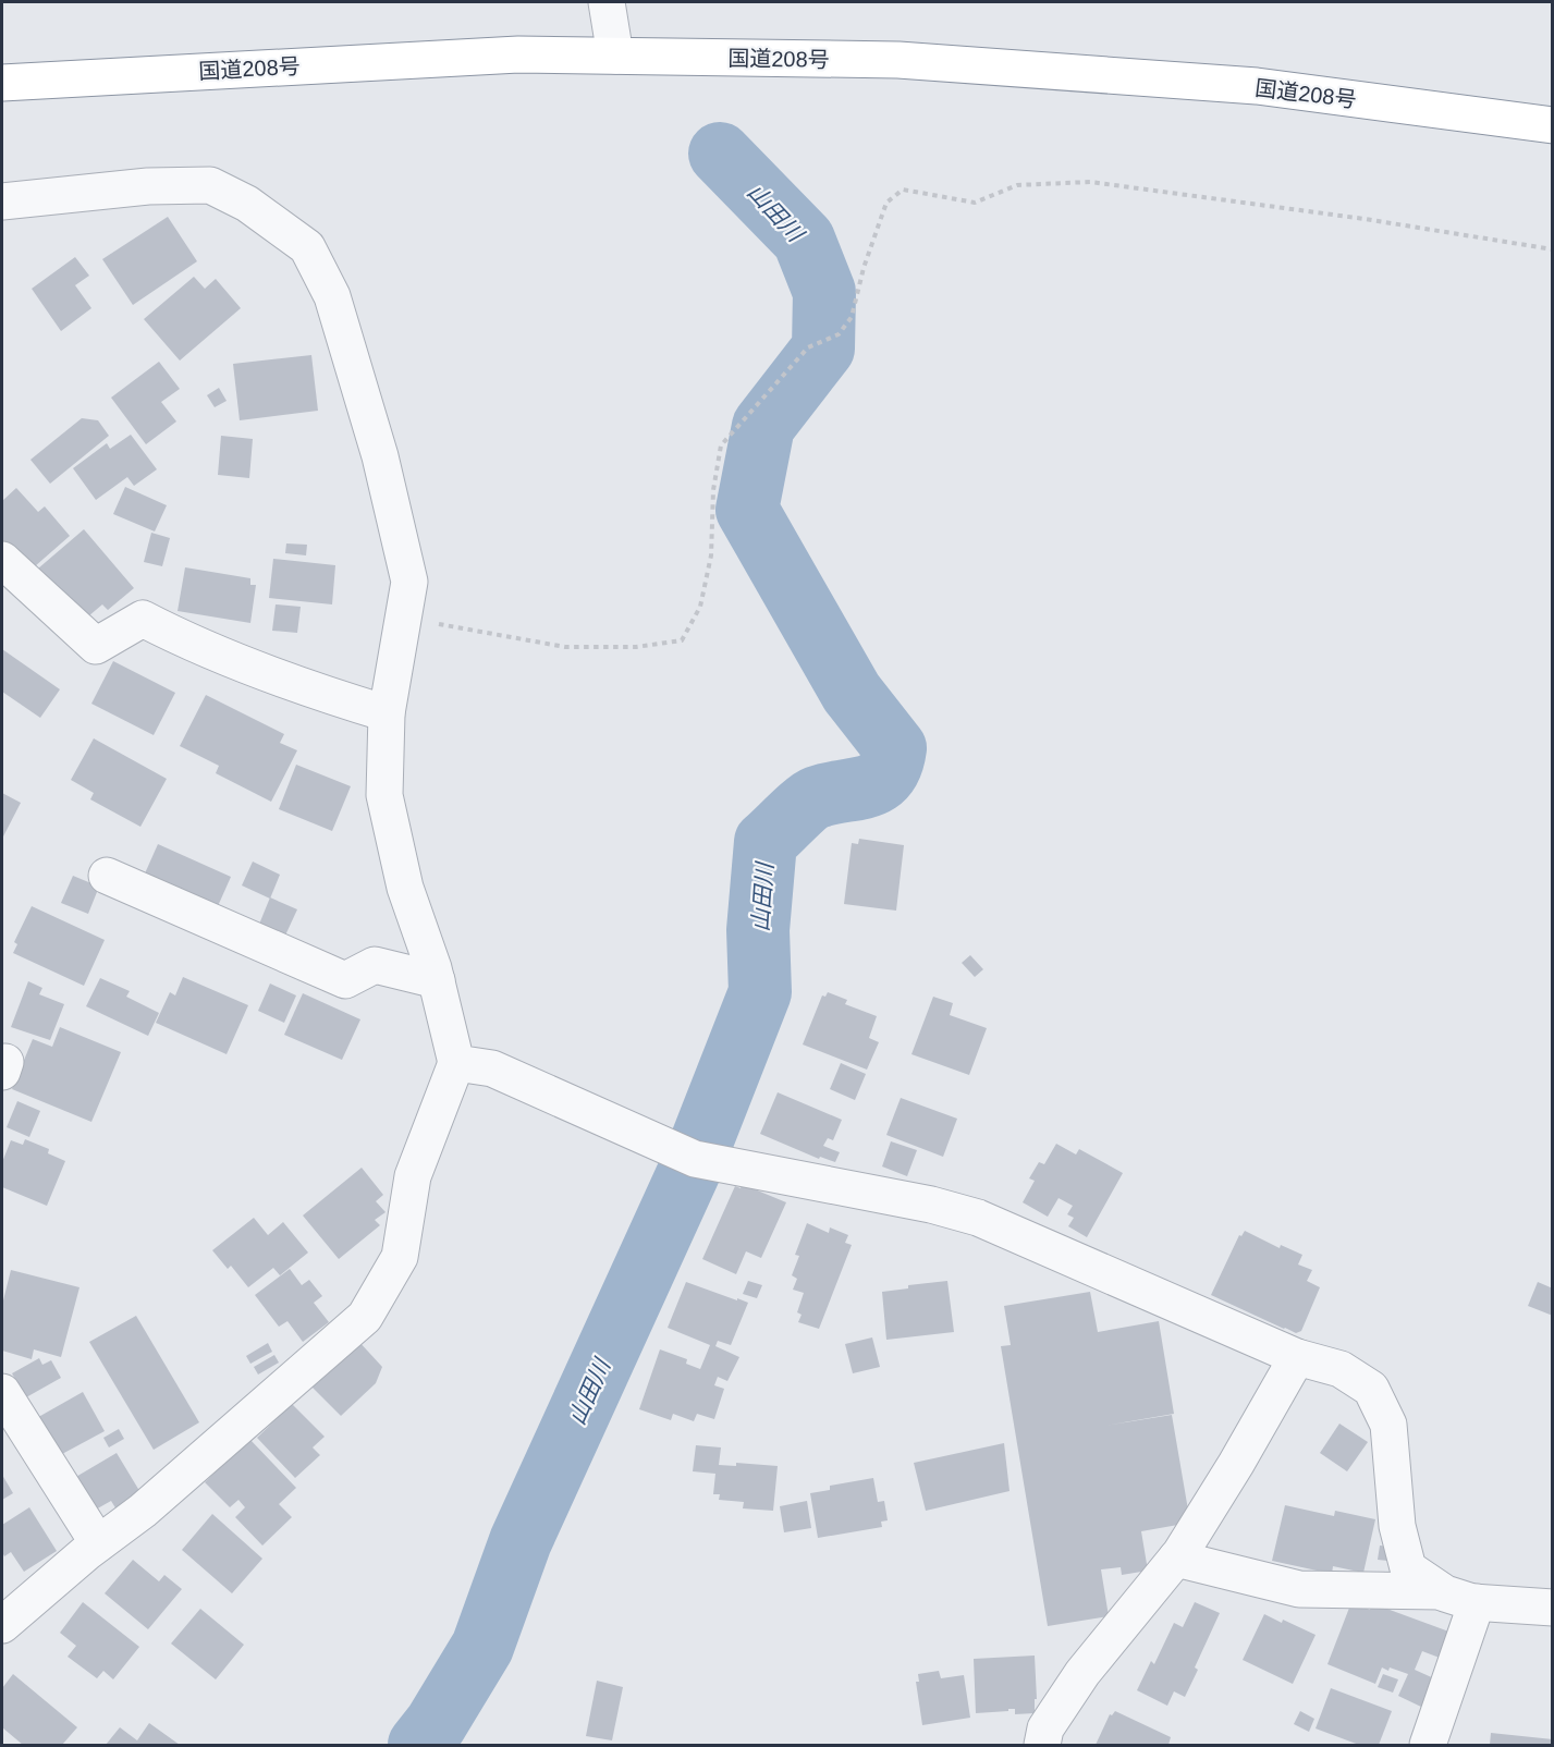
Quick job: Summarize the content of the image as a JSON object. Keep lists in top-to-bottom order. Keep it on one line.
{"streets":{"highway":["国道208号"]},"water":["山田川"]}
